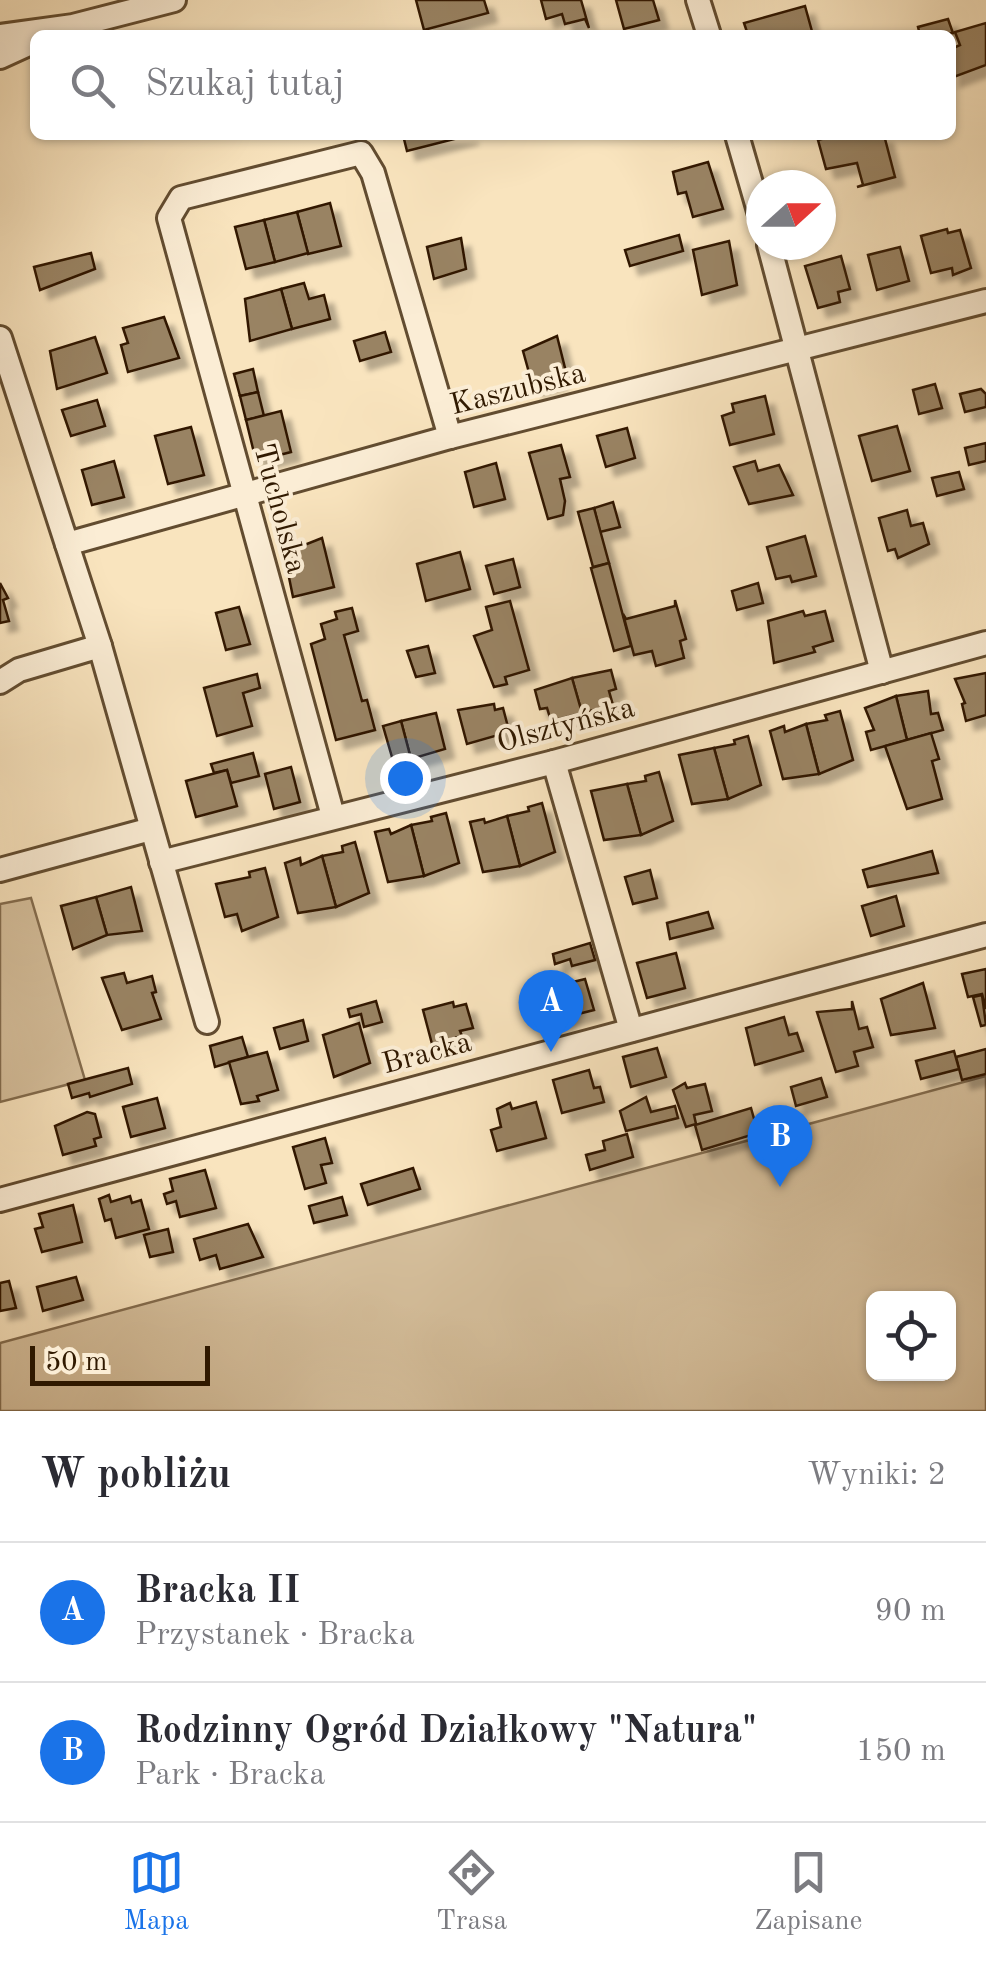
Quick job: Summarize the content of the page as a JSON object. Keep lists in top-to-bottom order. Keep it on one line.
{"streets":{"street":["Kaszubska","Tucholska","Olsztyńska","Bracka"]},"crossings":[["Kaszubska","Tucholska"],["Tucholska","Olsztyńska"]],"scale_bar":"50 m","north":"right","page":{"search":"Szukaj tutaj","pins":["A","B"],"scale":"50 m","heading":["W pobliżu","Wyniki: 2"],"list":[{"mark":"A","name":"Bracka II","note":"Przystanek · Bracka","value":"90 m"},{"mark":"B","name":"Rodzinny Ogród Działkowy \"Natura\"","note":"Park · Bracka","value":"150 m"}],"nav":["Mapa","Trasa","Zapisane"]}}
